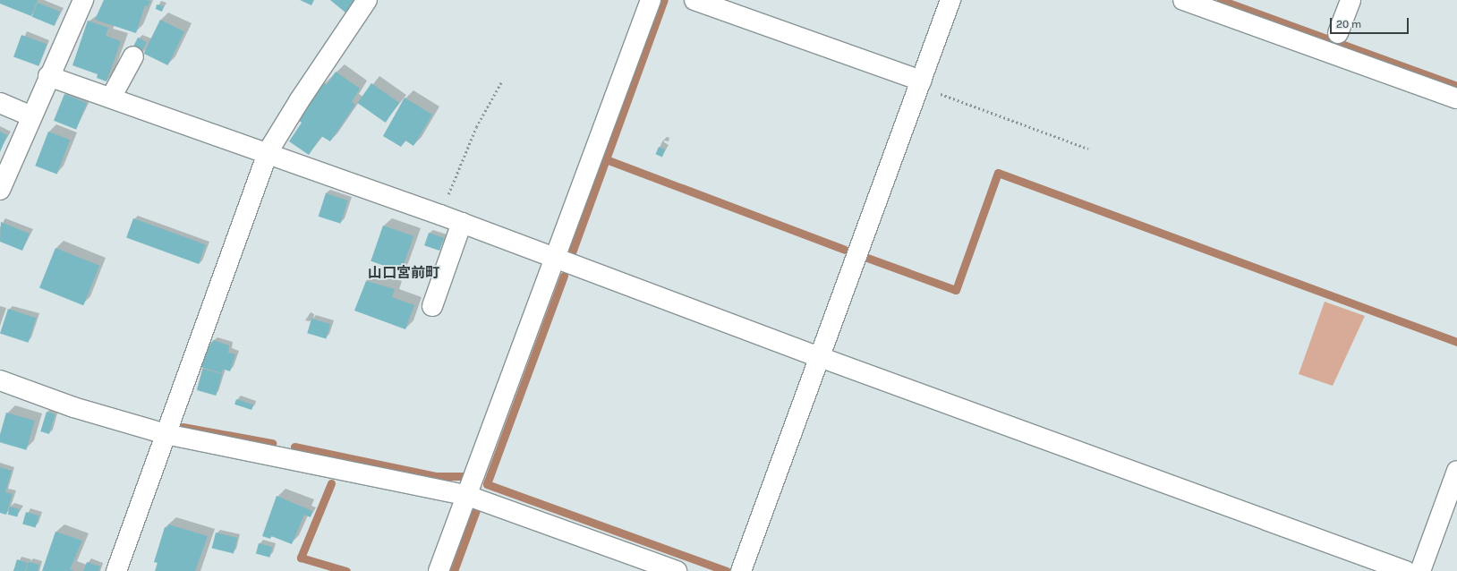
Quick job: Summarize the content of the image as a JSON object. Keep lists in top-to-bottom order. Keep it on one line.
{"districts":["山口宮前町"],"scale_bar":"20 m"}
